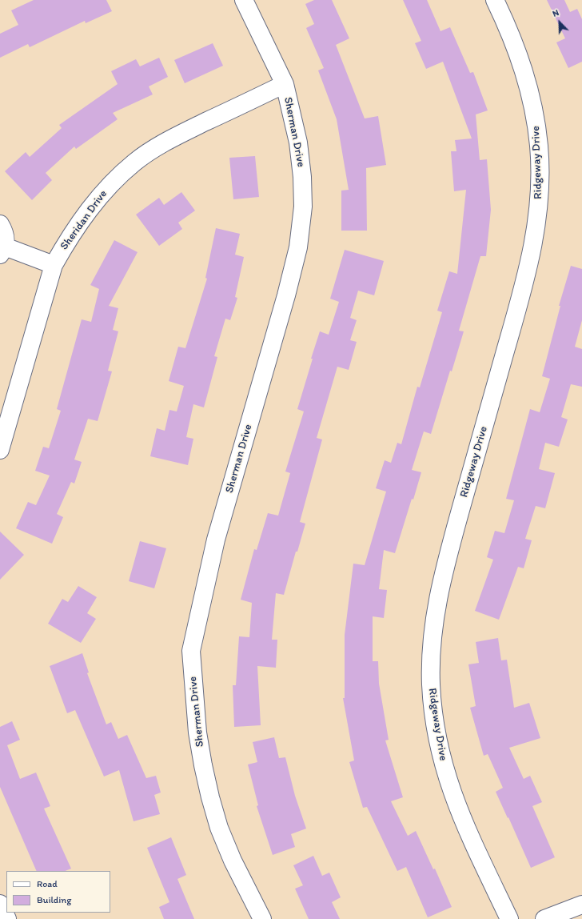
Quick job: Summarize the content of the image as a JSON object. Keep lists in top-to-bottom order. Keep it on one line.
{"streets":{"street":["Sherman Drive","Ridgeway Drive","Sheridan Drive"]},"crossings":[["Sherman Drive","Sheridan Drive"]],"legend":["Road","Building"],"north":"top left"}
